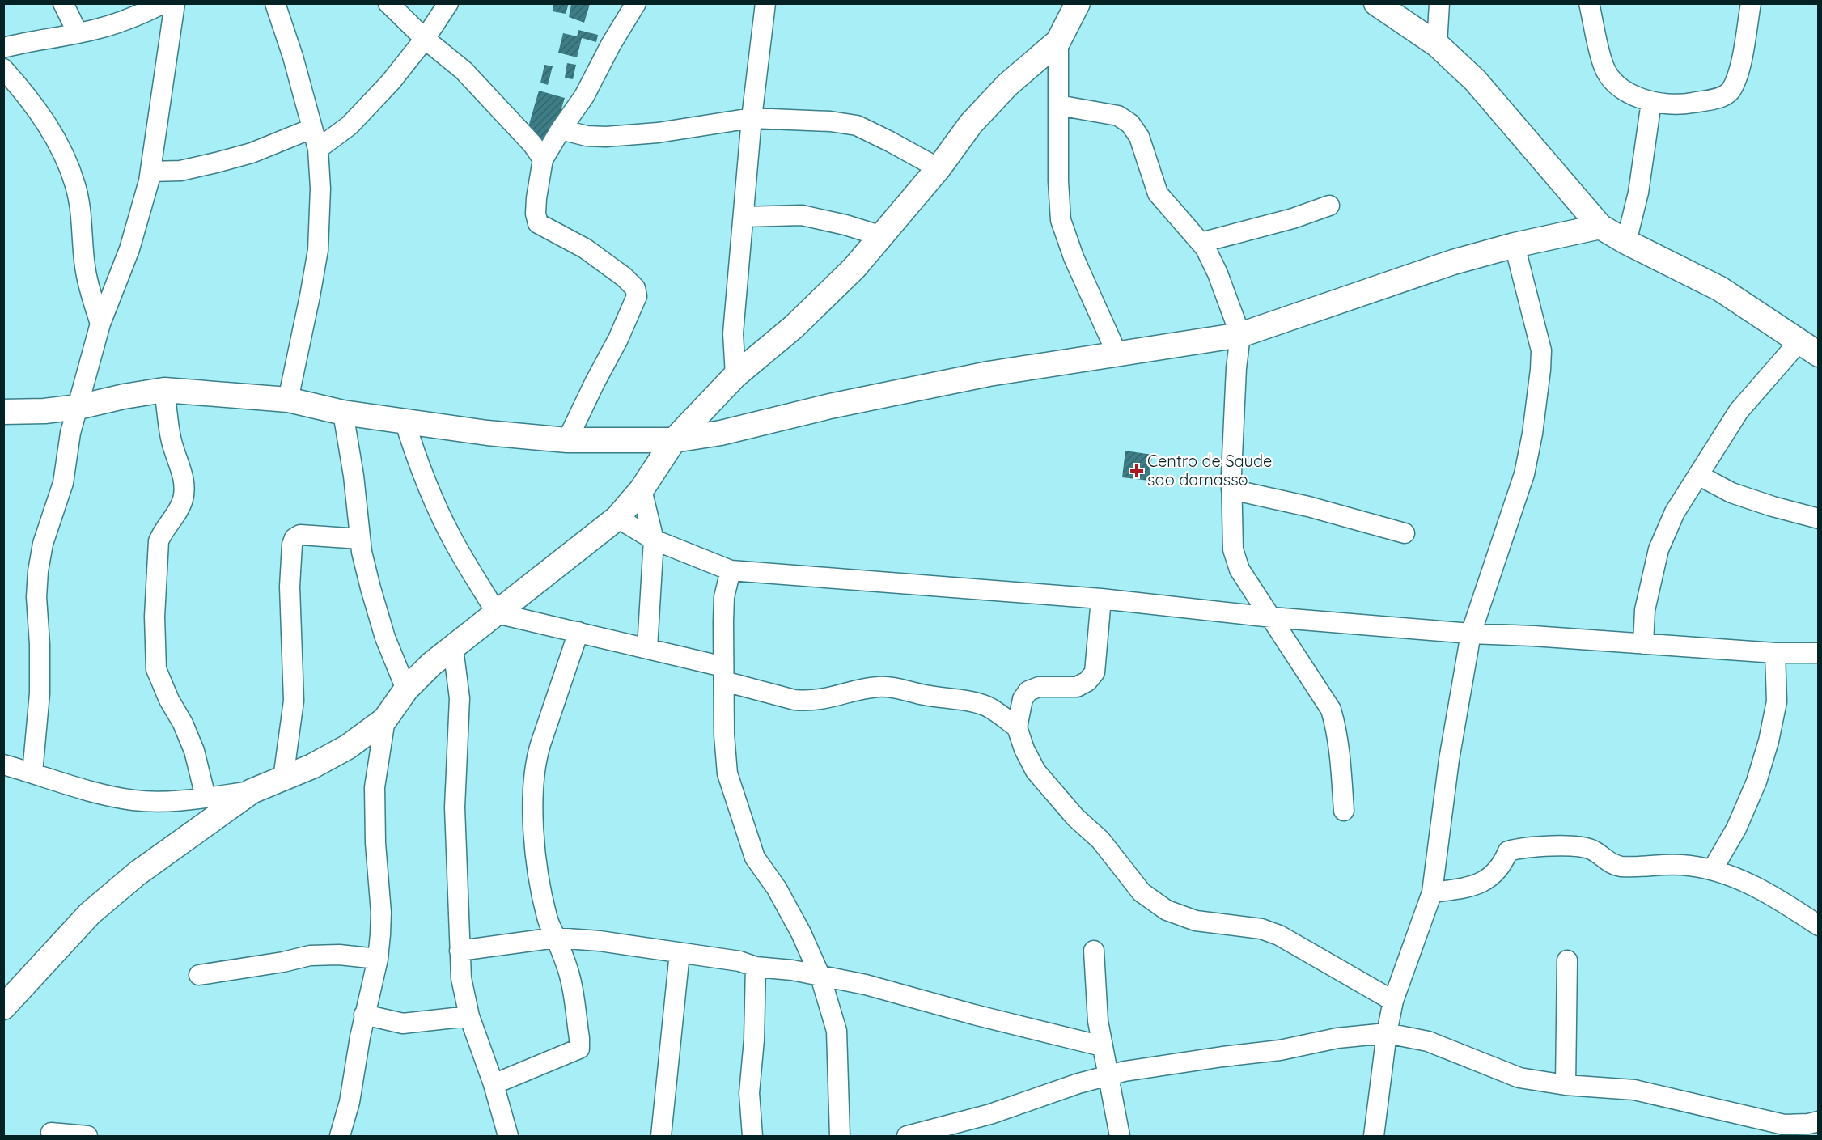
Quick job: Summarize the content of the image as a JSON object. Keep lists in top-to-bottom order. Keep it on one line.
{"places":{"health":["Centro de Saude sao damasso"]}}
